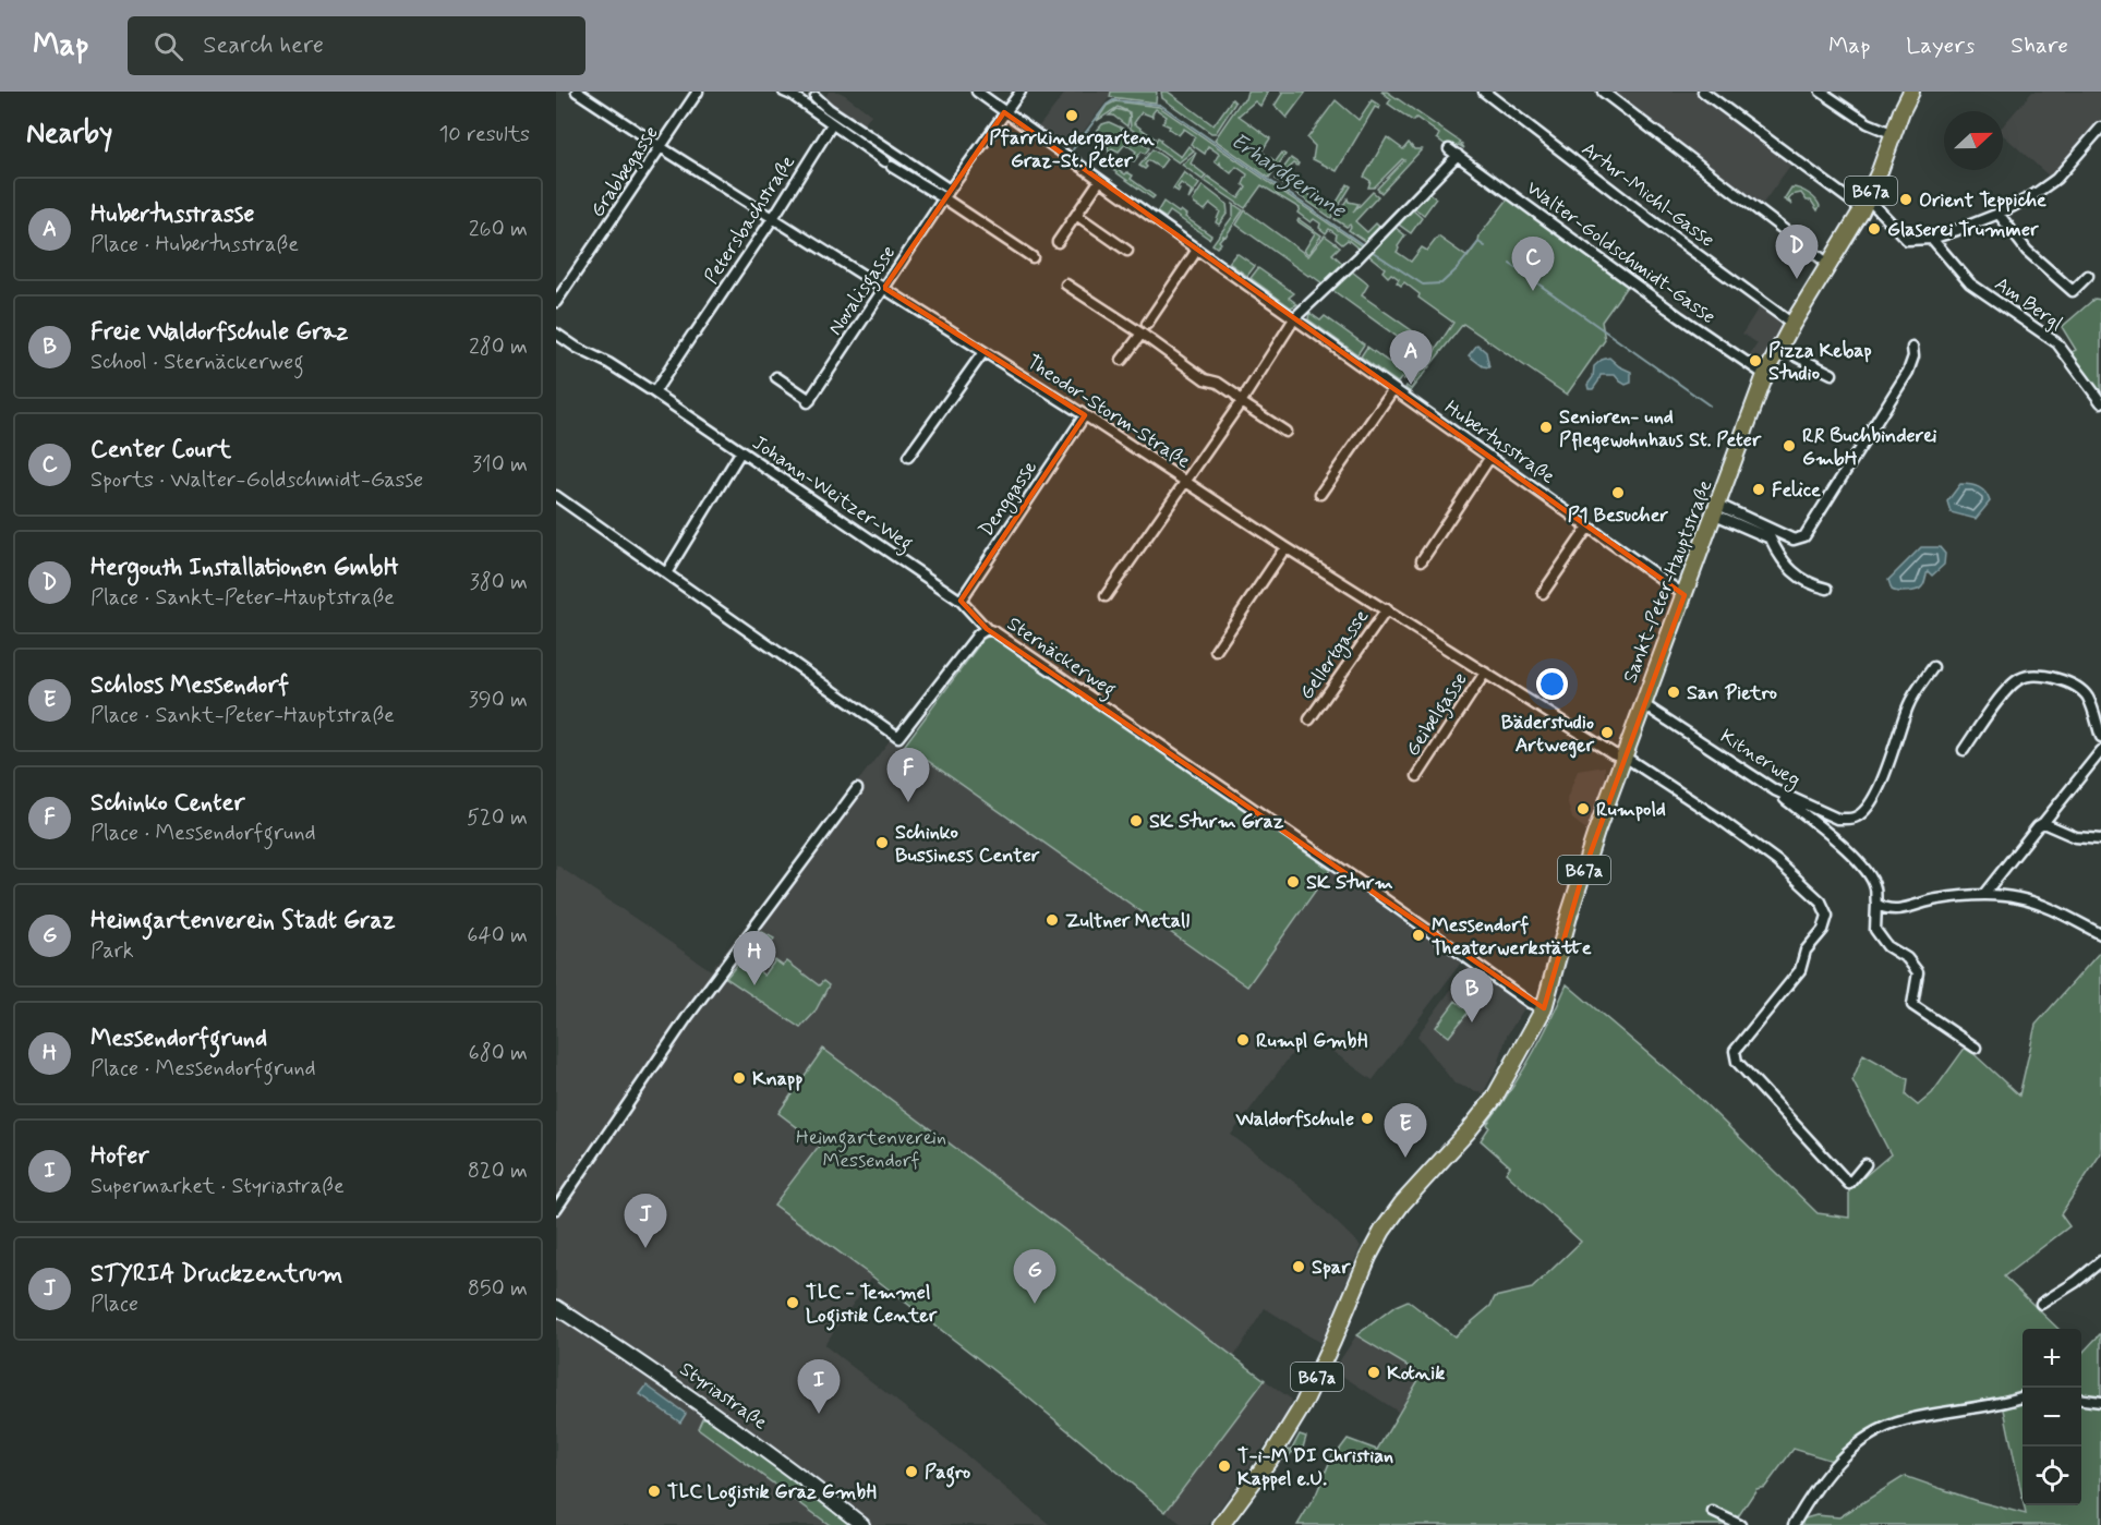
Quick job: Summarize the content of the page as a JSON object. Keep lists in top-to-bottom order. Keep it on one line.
{"streets":{"main road":["B67a","Sankt-Peter-Hauptstraße"],"street":["Grabbegasse","Artur-Michl-Gasse","Petersbachstraße","Walter-Goldschmidt-Gasse","Novalisgasse","Am Bergl","Theodor-Storm-Straße","Hubertusstraße","Johann-Weitzer-Weg","Denggasse","Gellertgasse","Sternäckerweg","Geibelgasse","Kitnerweg","Styriastraße"]},"crossings":[["Grabbegasse","Theodor-Storm-Straße"],["Artur-Michl-Gasse","Sankt-Peter-Hauptstraße"],["Petersbachstraße","Theodor-Storm-Straße"],["Petersbachstraße","Johann-Weitzer-Weg"],["Walter-Goldschmidt-Gasse","Hubertusstraße"],["Walter-Goldschmidt-Gasse","Sankt-Peter-Hauptstraße"],["Novalisgasse","Theodor-Storm-Straße"],["Novalisgasse","Hubertusstraße"],["Theodor-Storm-Straße","Denggasse"],["Theodor-Storm-Straße","Sankt-Peter-Hauptstraße"],["Theodor-Storm-Straße","Gellertgasse"],["Theodor-Storm-Straße","Geibelgasse"],["Hubertusstraße","Sankt-Peter-Hauptstraße"],["Johann-Weitzer-Weg","Denggasse"],["Johann-Weitzer-Weg","Sternäckerweg"],["Sankt-Peter-Hauptstraße","Sternäckerweg"],["Sankt-Peter-Hauptstraße","Kitnerweg"]],"water":["Erhardgerinne"],"parks":["Heimgartenverein Messendorf"],"places":["Pfarrkindergarten Graz-St. Peter","Orient Teppiche","Glaserei Trummer","Pizza Kebap Studio","Senioren- und Pflegewohnhaus St. Peter","RR Buchbinderei GmbH","Felice","P1 Besucher","San Pietro","Bäderstudio Artweger","Rumpold","SK Sturm Graz","Schinko Bussiness Center","SK Sturm","Zultner Metall","Messendorf Theaterwerkstätte","Rumpl GmbH","Knapp","Waldorfschule","Spar","TLC - Temmel Logistik Center","Kotnik","T-i-M DI Christian Kappel e.U.","Pagro","TLC Logistik Graz GmbH"],"north":"right","page":{"header":"Map","search":"Search here","nav":["Map","Layers","Share"],"heading":["Nearby","10 results"],"list":[{"mark":"A","name":"Hubertusstrasse","note":"Place · Hubertusstraße","value":"260 m"},{"mark":"B","name":"Freie Waldorfschule Graz","note":"School · Sternäckerweg","value":"280 m"},{"mark":"C","name":"Center Court","note":"Sports · Walter-Goldschmidt-Gasse","value":"310 m"},{"mark":"D","name":"Hergouth Installationen GmbH","note":"Place · Sankt-Peter-Hauptstraße","value":"380 m"},{"mark":"E","name":"Schloss Messendorf","note":"Place · Sankt-Peter-Hauptstraße","value":"390 m"},{"mark":"F","name":"Schinko Center","note":"Place · Messendorfgrund","value":"520 m"},{"mark":"G","name":"Heimgartenverein Stadt Graz","note":"Park","value":"640 m"},{"mark":"H","name":"Messendorfgrund","note":"Place · Messendorfgrund","value":"680 m"},{"mark":"I","name":"Hofer","note":"Supermarket · Styriastraße","value":"820 m"},{"mark":"J","name":"STYRIA Druckzentrum","note":"Place","value":"850 m"}],"pins":["D","C","A","F","H","B","E","J","G","I"],"map_buttons":["+","−"]}}
